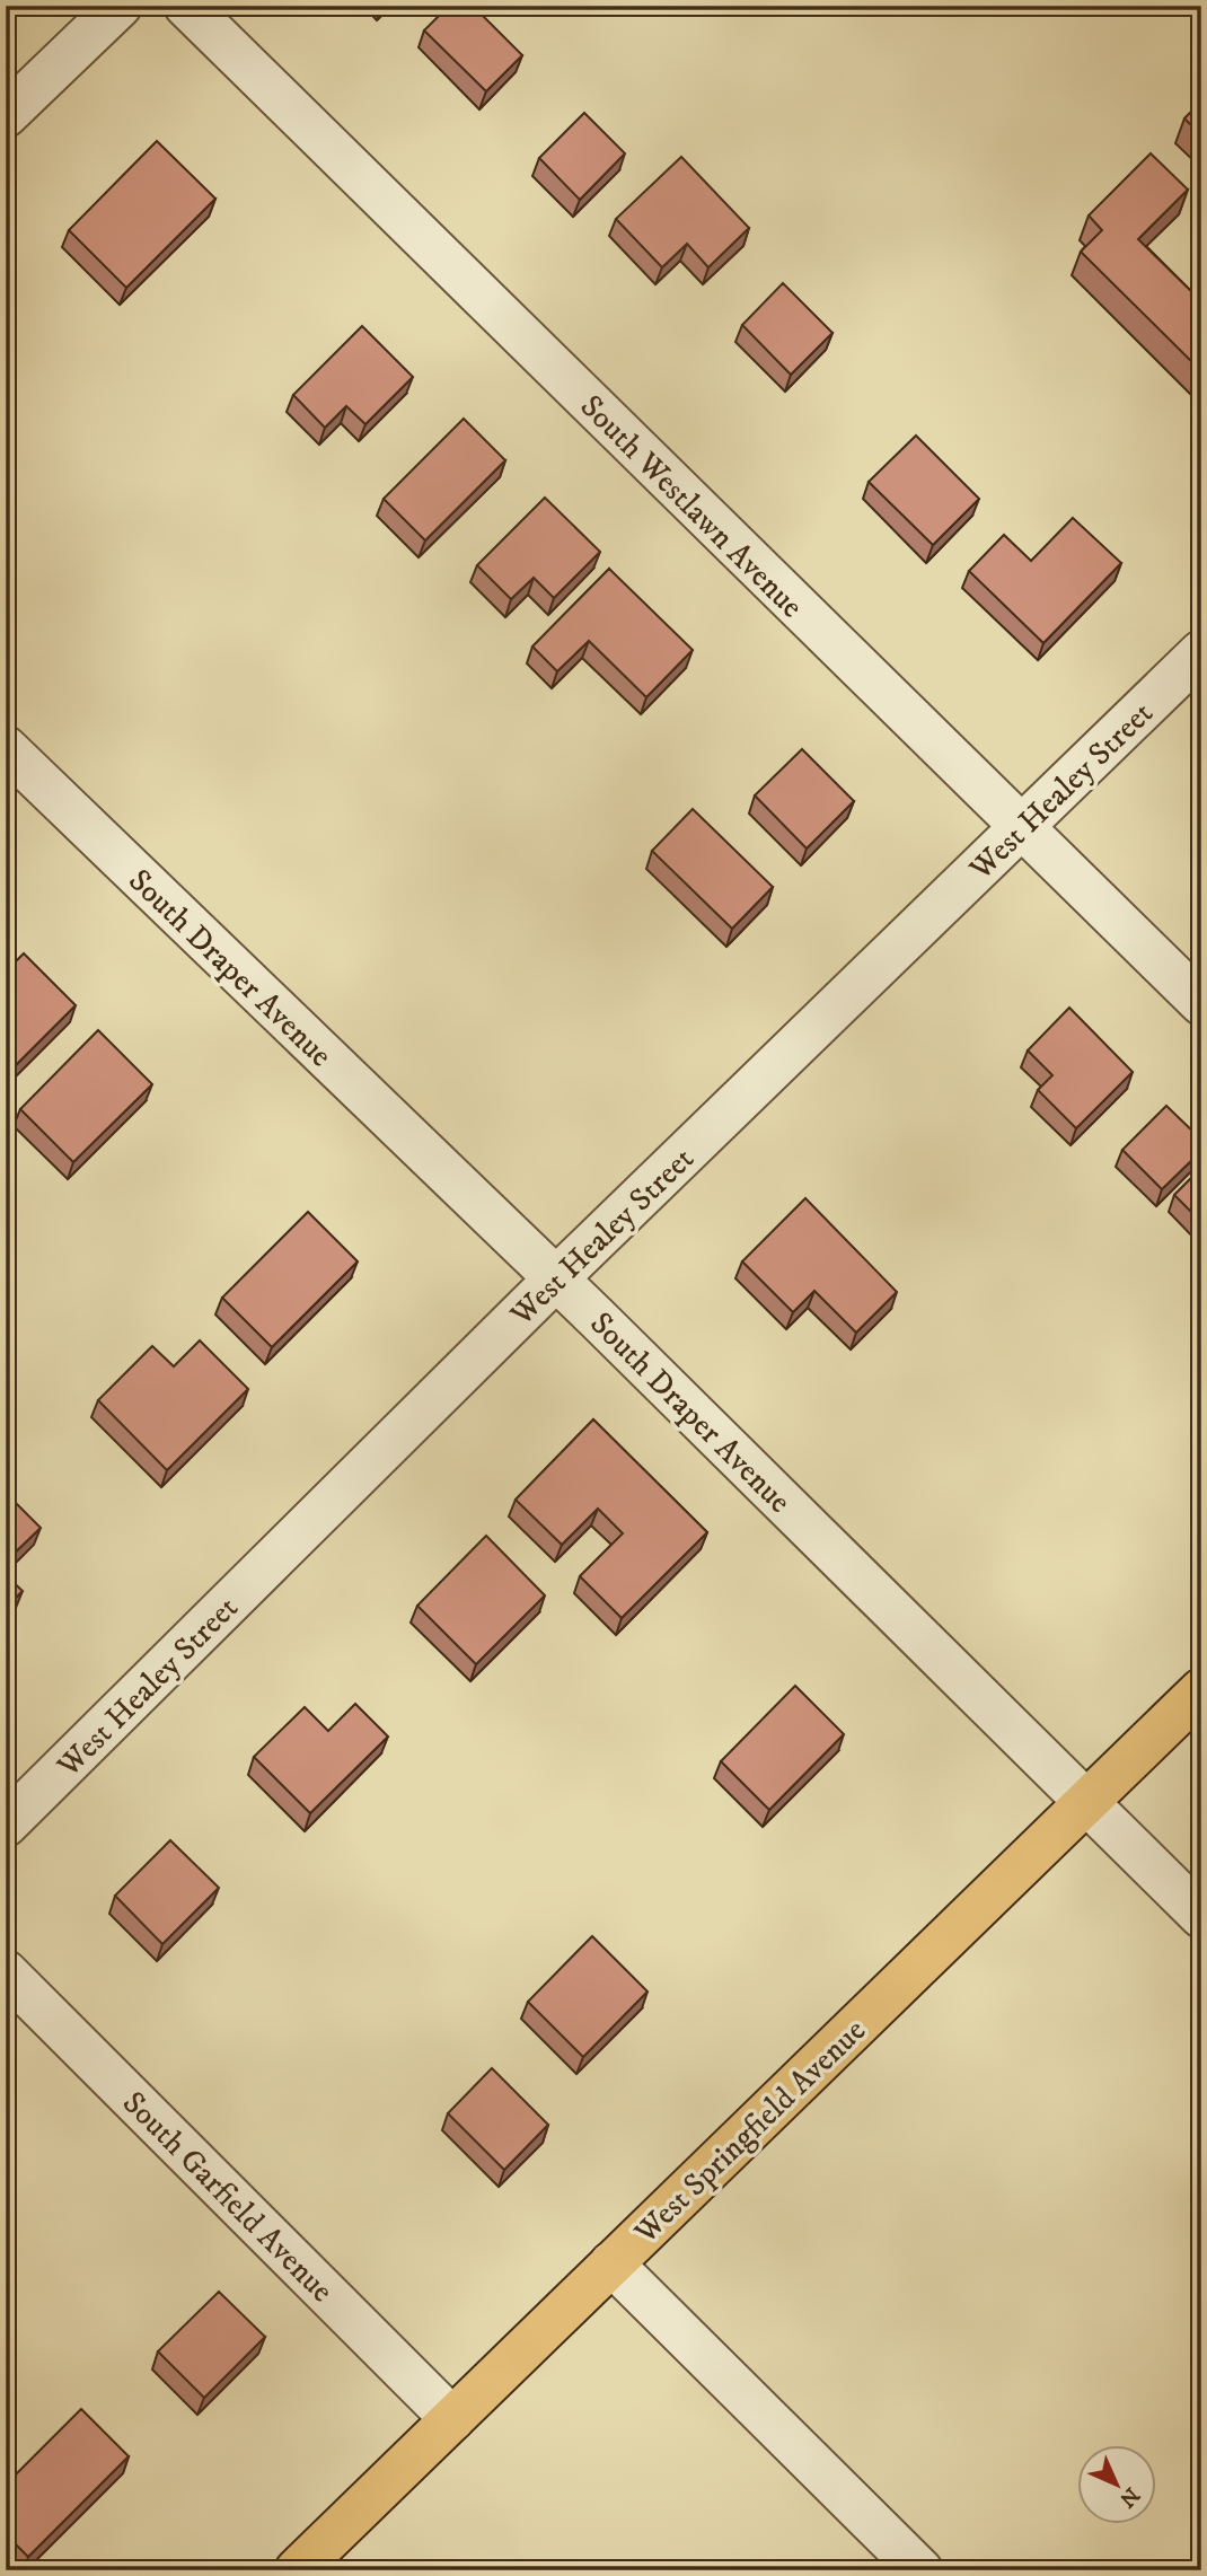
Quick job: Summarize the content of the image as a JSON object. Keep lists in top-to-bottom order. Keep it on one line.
{"streets":{"main road":["West Springfield Avenue"],"street":["South Westlawn Avenue","West Healey Street","South Draper Avenue","South Garfield Avenue"]},"crossings":[["South Westlawn Avenue","West Healey Street"],["West Healey Street","South Draper Avenue"],["South Draper Avenue","West Springfield Avenue"],["West Springfield Avenue","South Garfield Avenue"]],"north":"bottom right"}
